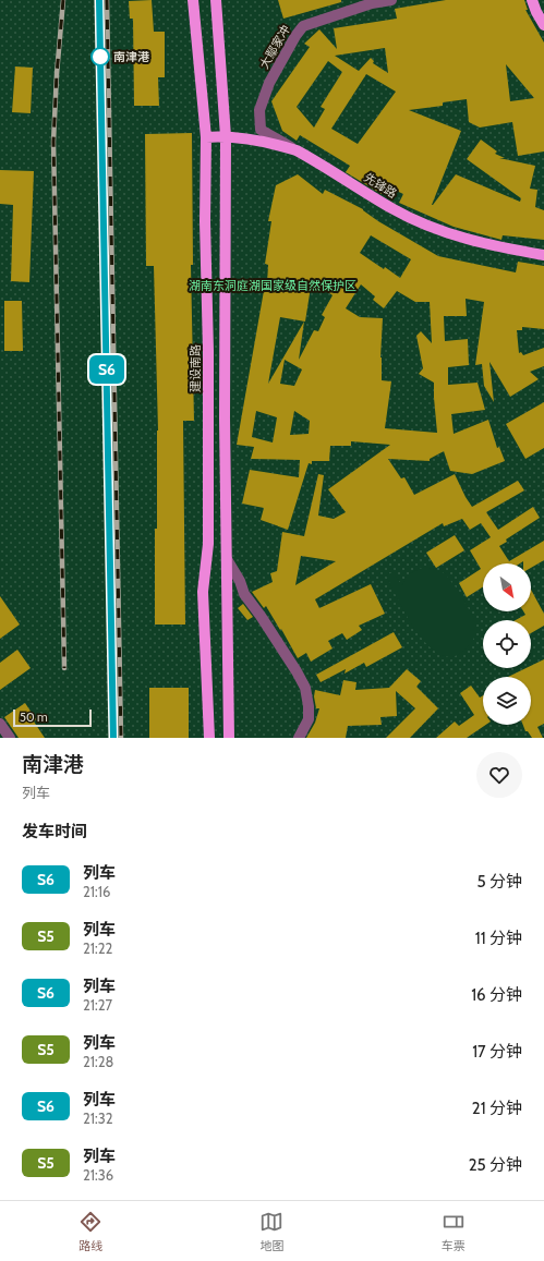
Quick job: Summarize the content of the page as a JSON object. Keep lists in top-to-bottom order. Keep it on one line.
{"streets":{"main road":["先锋路","建设南路"],"street":["大鄢家冲"]},"crossings":[["大鄢家冲","先锋路"],["先锋路","建设南路"]],"parks":["湖南东洞庭湖国家级自然保护区"],"places":["南津港"],"scale_bar":"50 m","north":"bottom right","page":{"on_map":"S6","scale":"50 m","heading":[["南津港","列车"],"发车时间"],"list":[{"mark":"S6","name":"列车","note":"21:16","value":"5 分钟"},{"mark":"S5","name":"列车","note":"21:22","value":"11 分钟"},{"mark":"S6","name":"列车","note":"21:27","value":"16 分钟"},{"mark":"S5","name":"列车","note":"21:28","value":"17 分钟"},{"mark":"S6","name":"列车","note":"21:32","value":"21 分钟"},{"mark":"S5","name":"列车","note":"21:36","value":"25 分钟"}],"tabs":["路线","地图","车票"]}}
